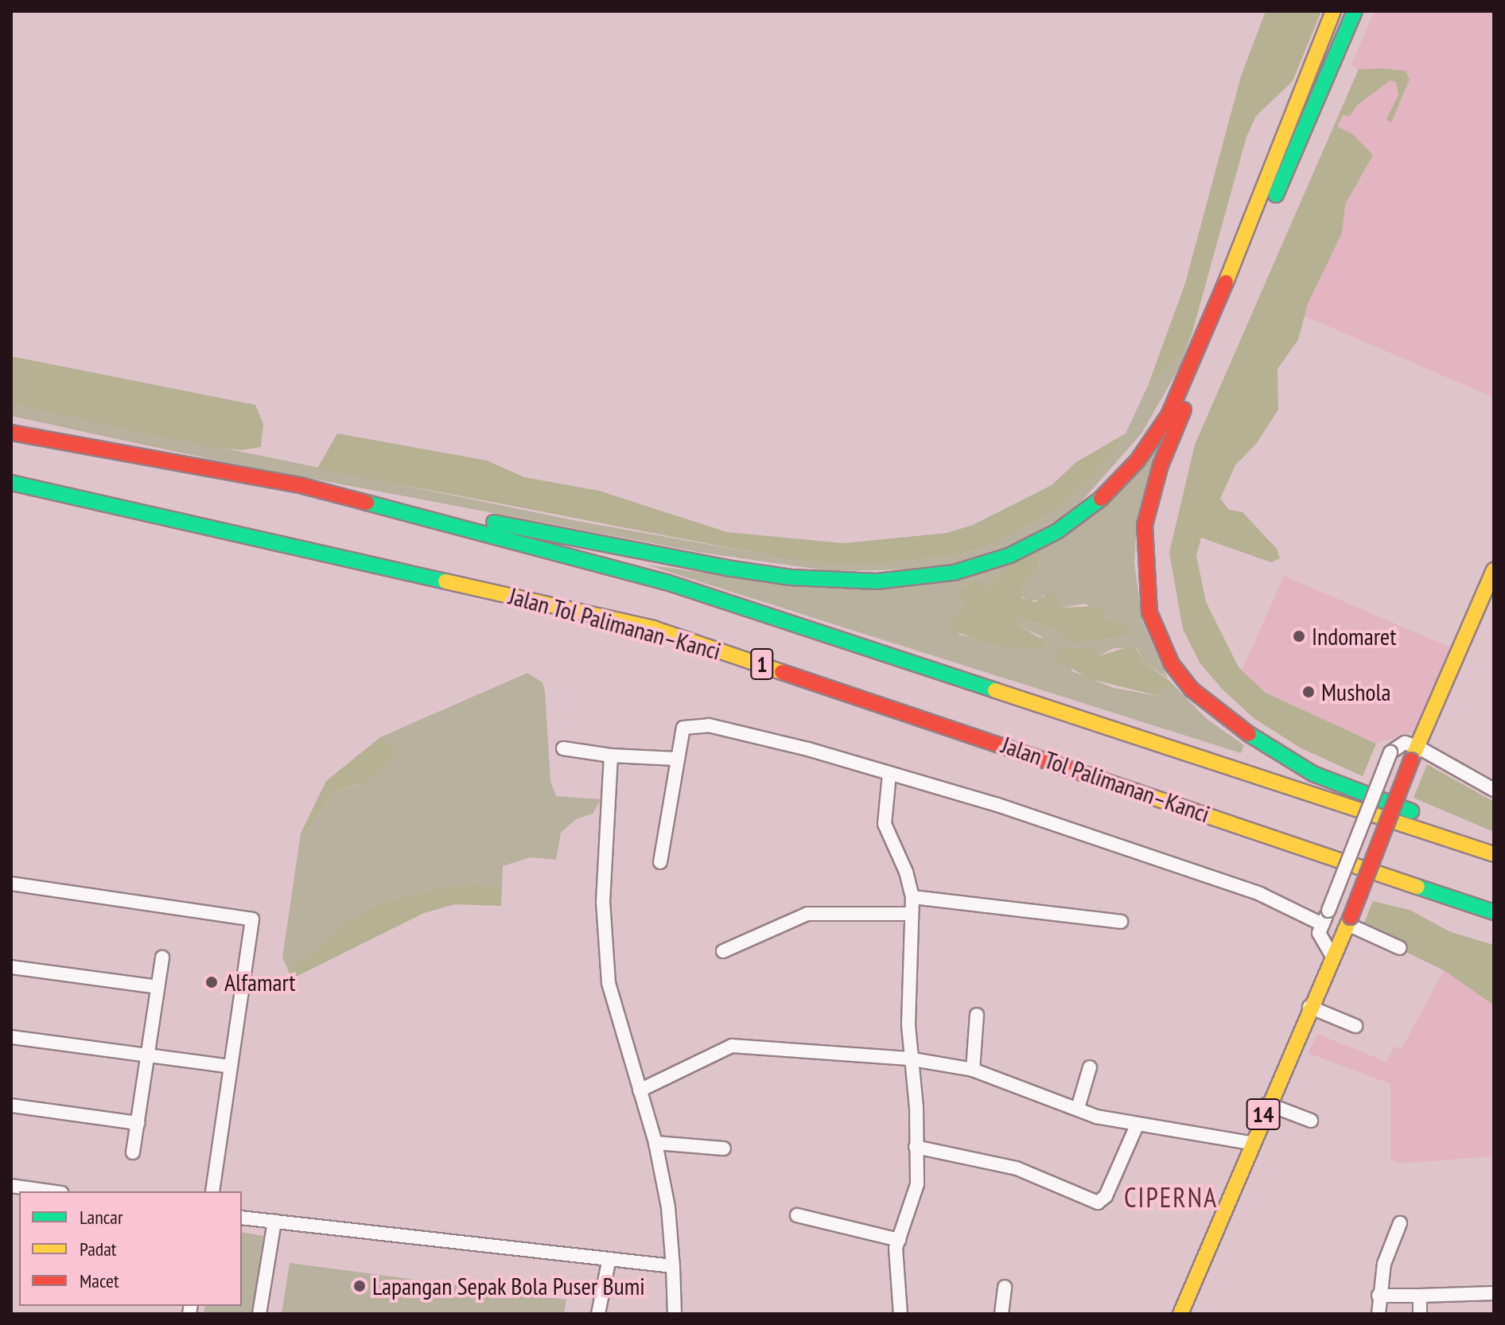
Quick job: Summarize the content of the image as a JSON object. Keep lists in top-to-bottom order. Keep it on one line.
{"streets":{"highway":["Jalan Tol Palimanan–Kanci","1","14"]},"districts":["CIPERNA"],"places":["Indomaret","Mushola","Alfamart","Lapangan Sepak Bola Puser Bumi"],"legend":["Lancar","Padat","Macet"]}
